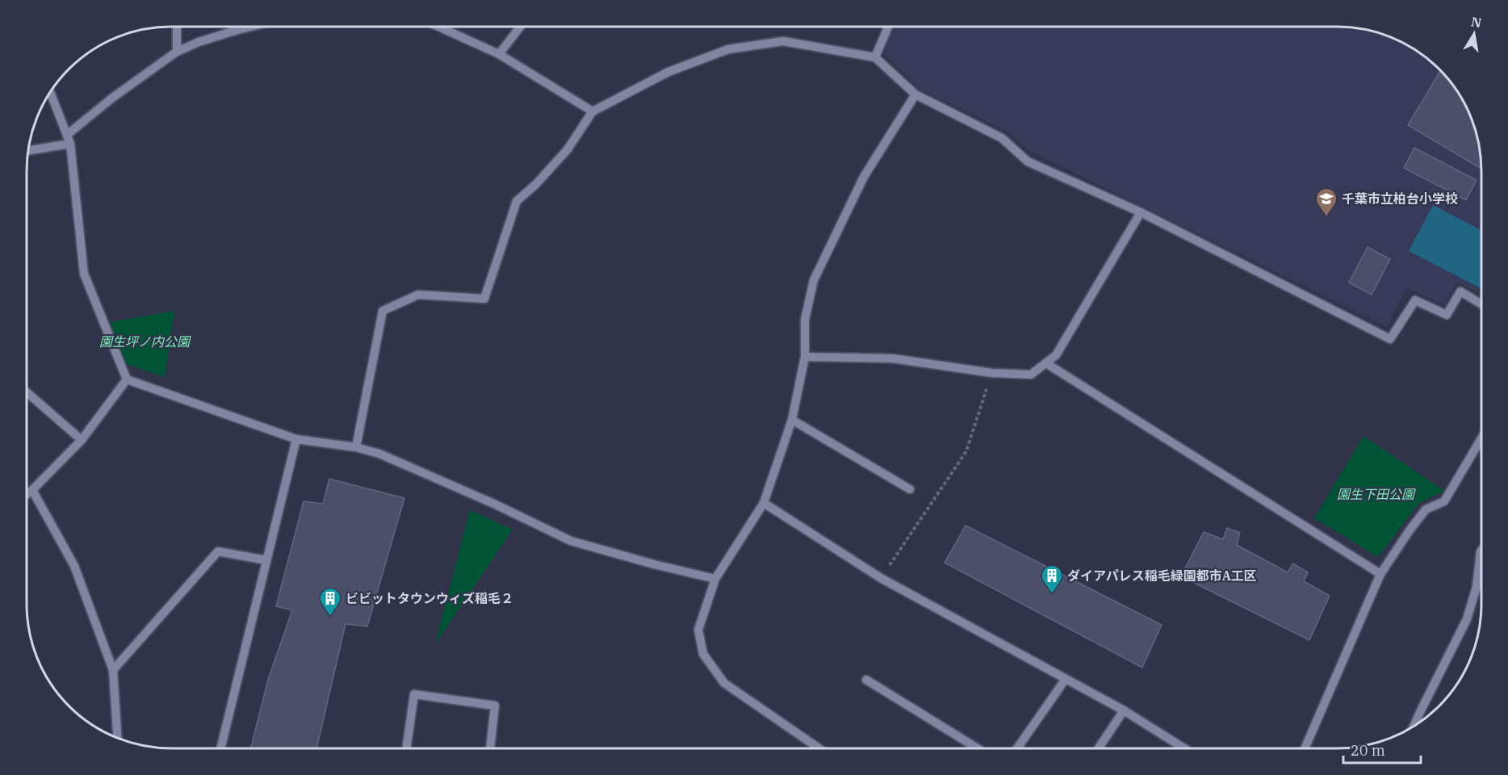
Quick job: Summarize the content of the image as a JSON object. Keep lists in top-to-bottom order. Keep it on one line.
{"parks":["園生坪ノ内公園","園生下田公園"],"places":{"school or university":["千葉市立柏台小学校"],"building":["ダイアパレス稲毛緑園都市A工区","ビビットタウンウィズ稲毛２"]},"scale_bar":"20 m","north":"top"}
